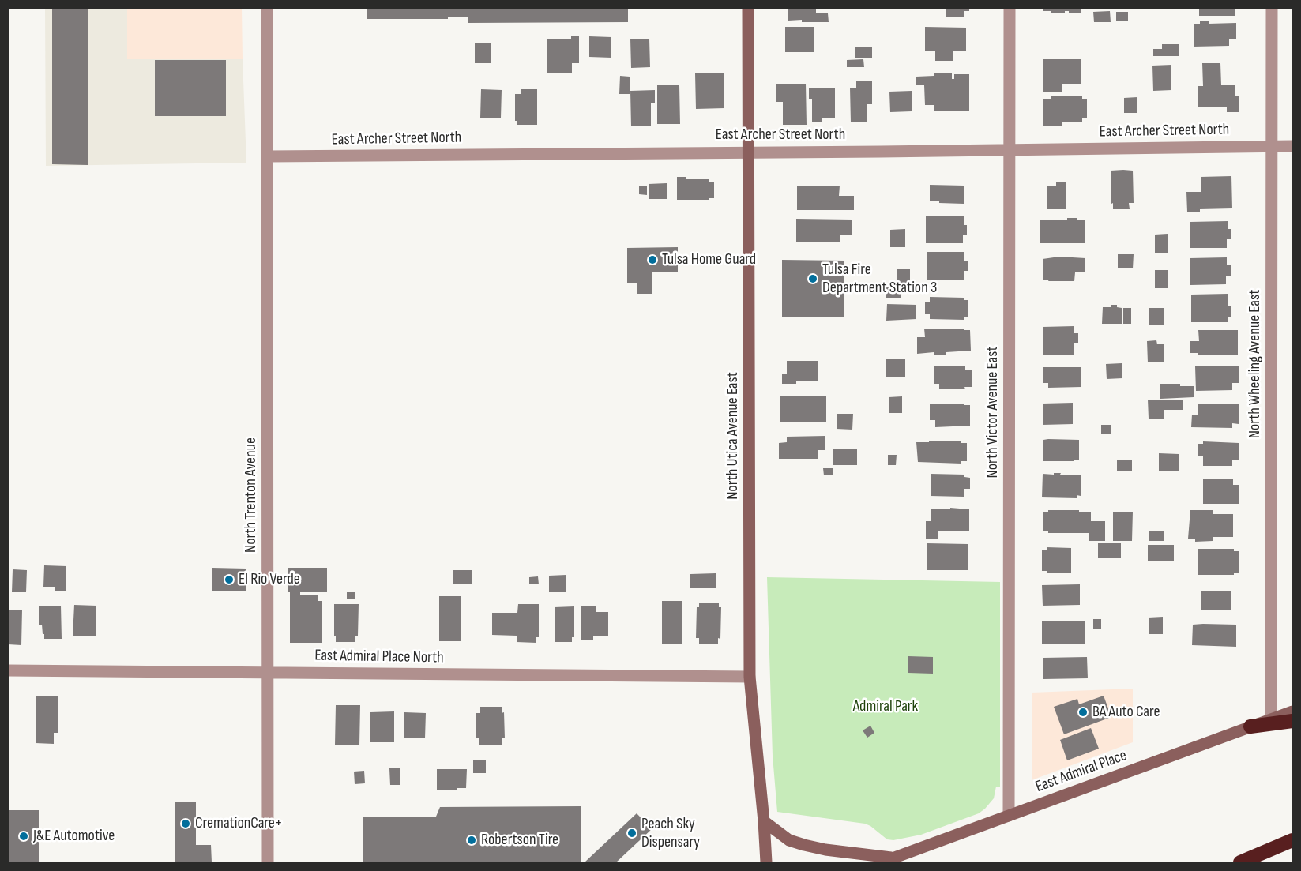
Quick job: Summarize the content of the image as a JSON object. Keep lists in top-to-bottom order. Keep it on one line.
{"streets":{"main road":["North Utica Avenue East","East Admiral Place"],"street":["East Archer Street North","North Wheeling Avenue East","North Victor Avenue East","North Trenton Avenue","East Admiral Place North"]},"crossings":[["East Archer Street North","North Wheeling Avenue East"],["East Archer Street North","North Victor Avenue East"],["East Archer Street North","North Utica Avenue East"],["East Archer Street North","North Trenton Avenue"],["North Wheeling Avenue East","East Admiral Place"],["North Victor Avenue East","East Admiral Place"],["North Utica Avenue East","East Admiral Place North"],["North Trenton Avenue","East Admiral Place North"]],"parks":["Admiral Park"],"places":["Tulsa Home Guard","Tulsa Fire Department Station 3","El Rio Verde","BA Auto Care","CremationCare+","Peach Sky Dispensary","J&E Automotive","Robertson Tire"]}
